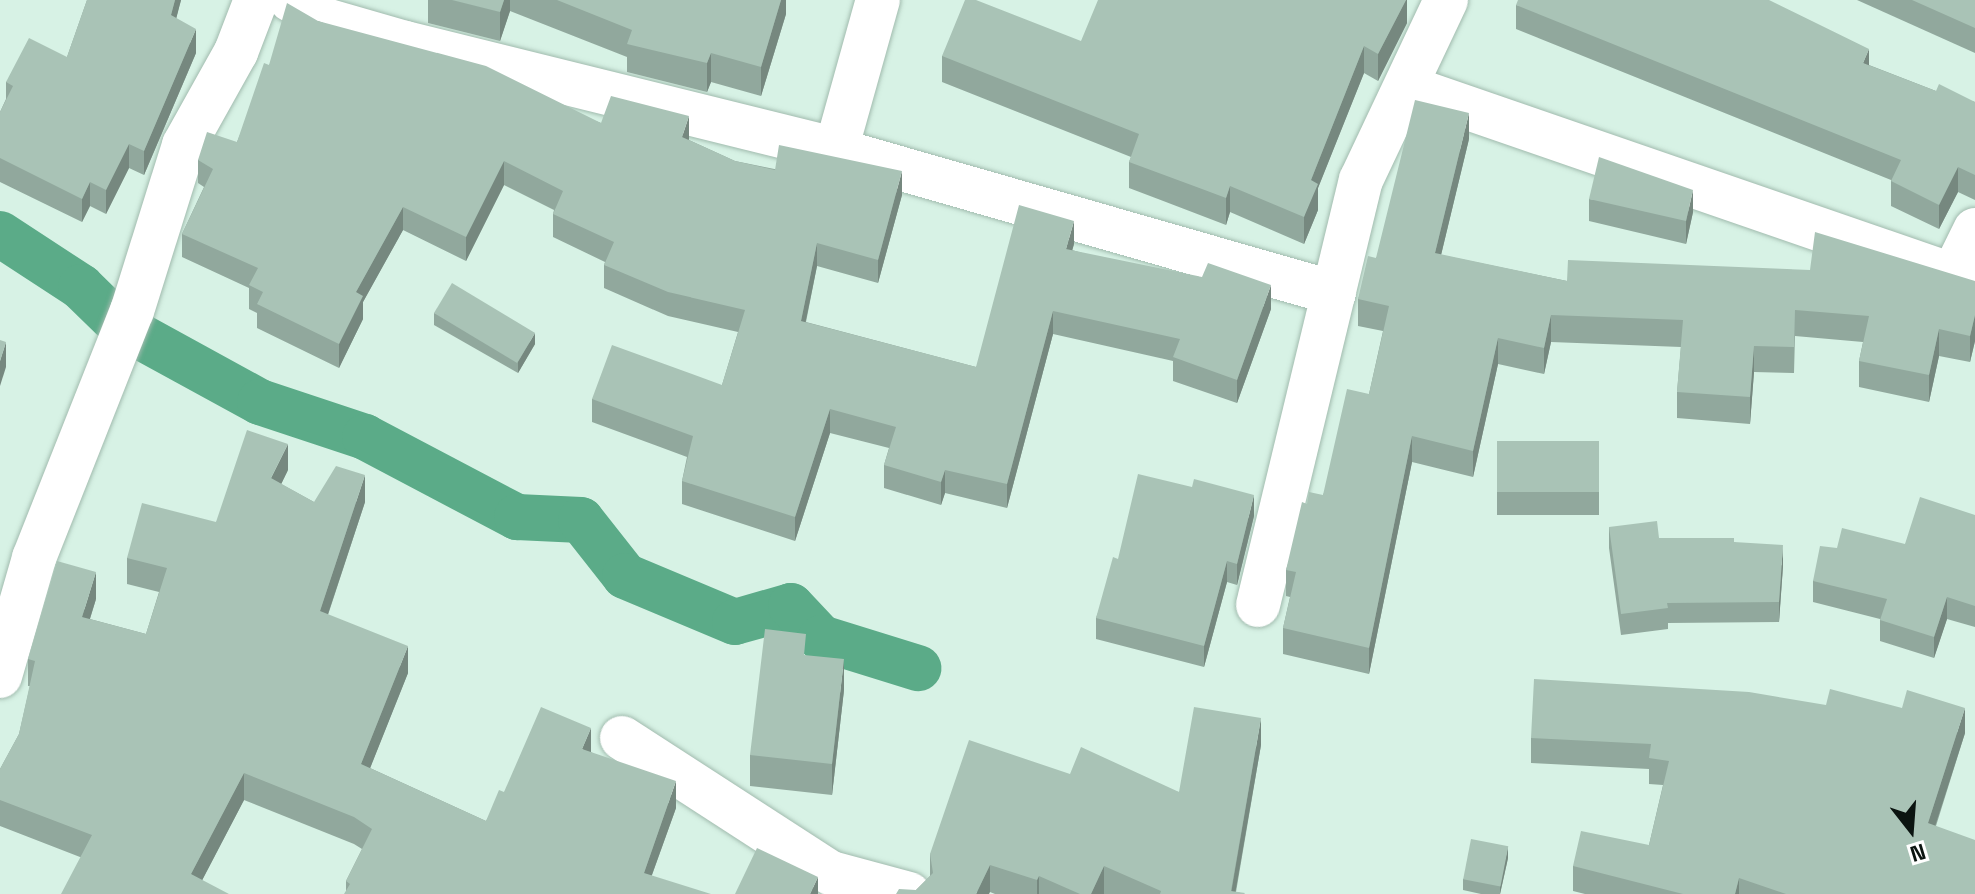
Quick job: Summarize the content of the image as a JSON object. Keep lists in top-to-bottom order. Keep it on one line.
{"north":"bottom"}
